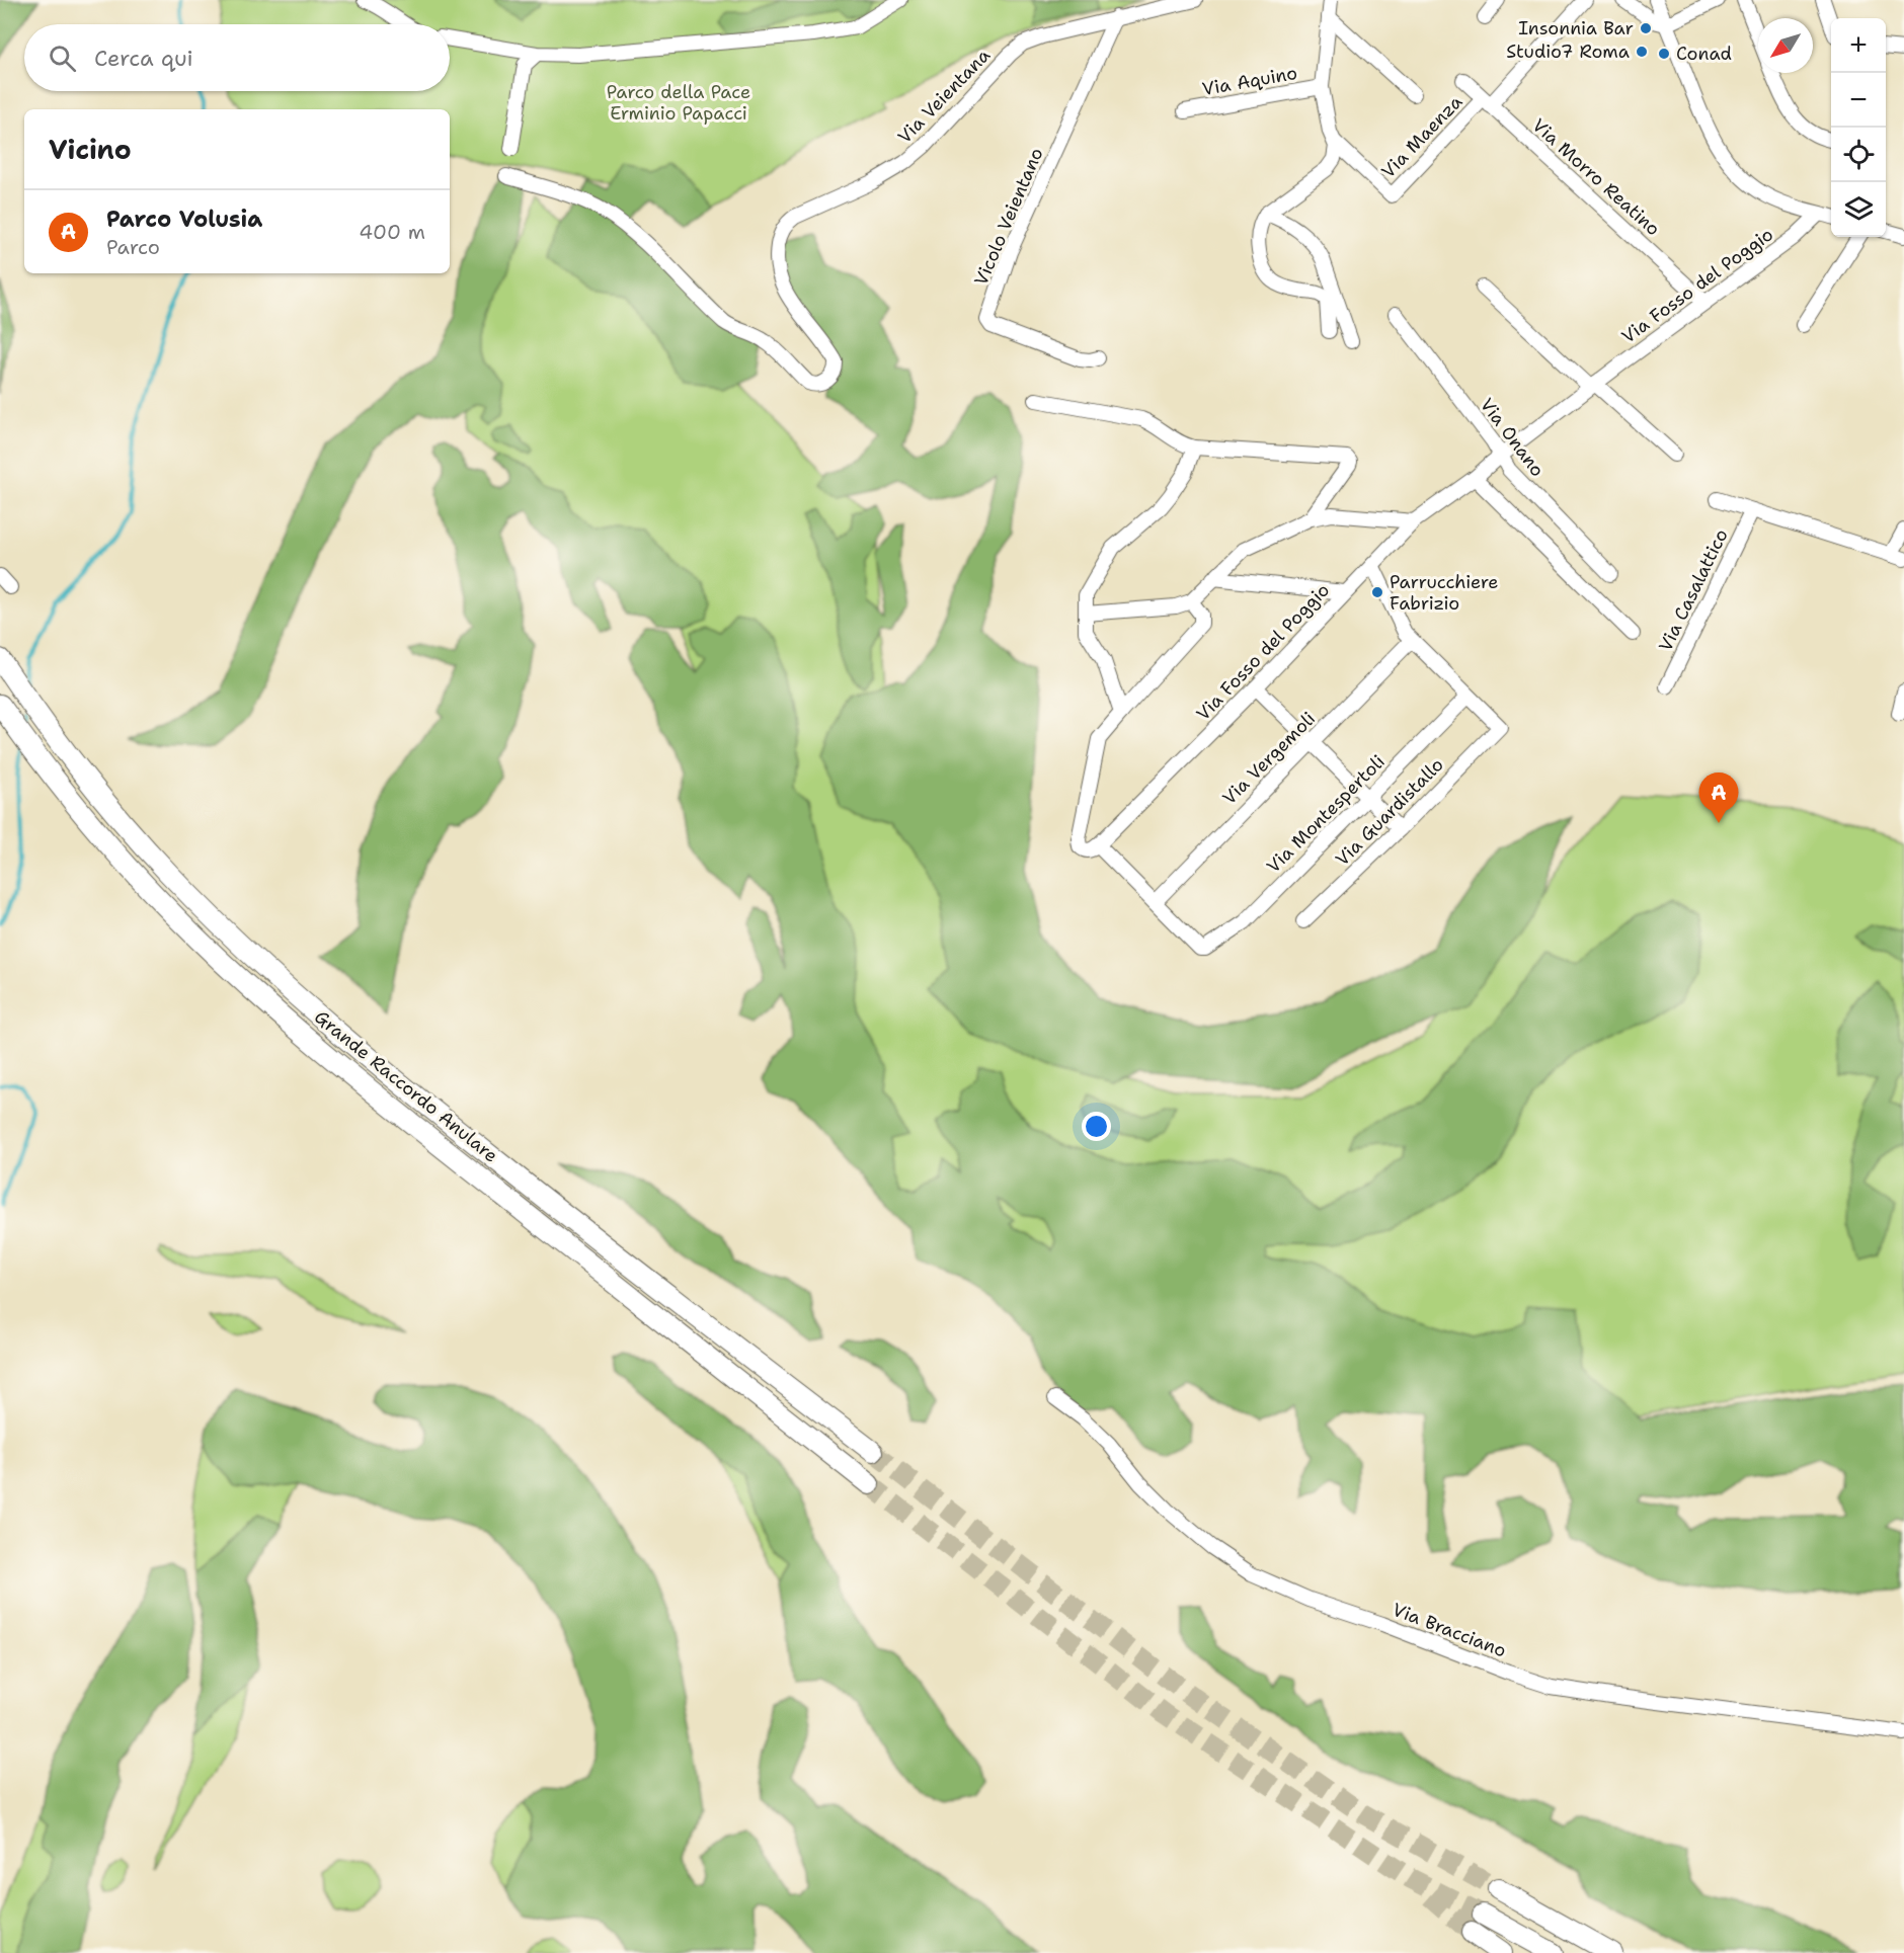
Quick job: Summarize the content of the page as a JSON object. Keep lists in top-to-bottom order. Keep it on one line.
{"streets":{"highway":["Grande Raccordo Anulare"],"street":["Via Aquino","Via Veientana","Via Maenza","Via Morro Reatino","Vicolo Veientano","Via Fosso del Poggio","Via Onano","Via Casalattico","Via Vergemoli","Via Guardistallo","Via Montespertoli","Via Bracciano"]},"crossings":[["Via Veientana","Vicolo Veientano"],["Via Maenza","Via Morro Reatino"],["Via Morro Reatino","Via Fosso del Poggio"],["Via Fosso del Poggio","Via Onano"],["Via Vergemoli","Via Montespertoli"],["Via Guardistallo","Via Montespertoli"]],"parks":["Parco della Pace Erminio Papacci"],"places":["Insonnia Bar","Studio7 Roma","Conad","Parrucchiere Fabrizio"],"north":"bottom left","page":{"map_buttons":["+","−"],"search":"Cerca qui","heading":"Vicino","list":[{"mark":"A","name":"Parco Volusia","note":"Parco","value":"400 m"}],"pins":"A"}}
